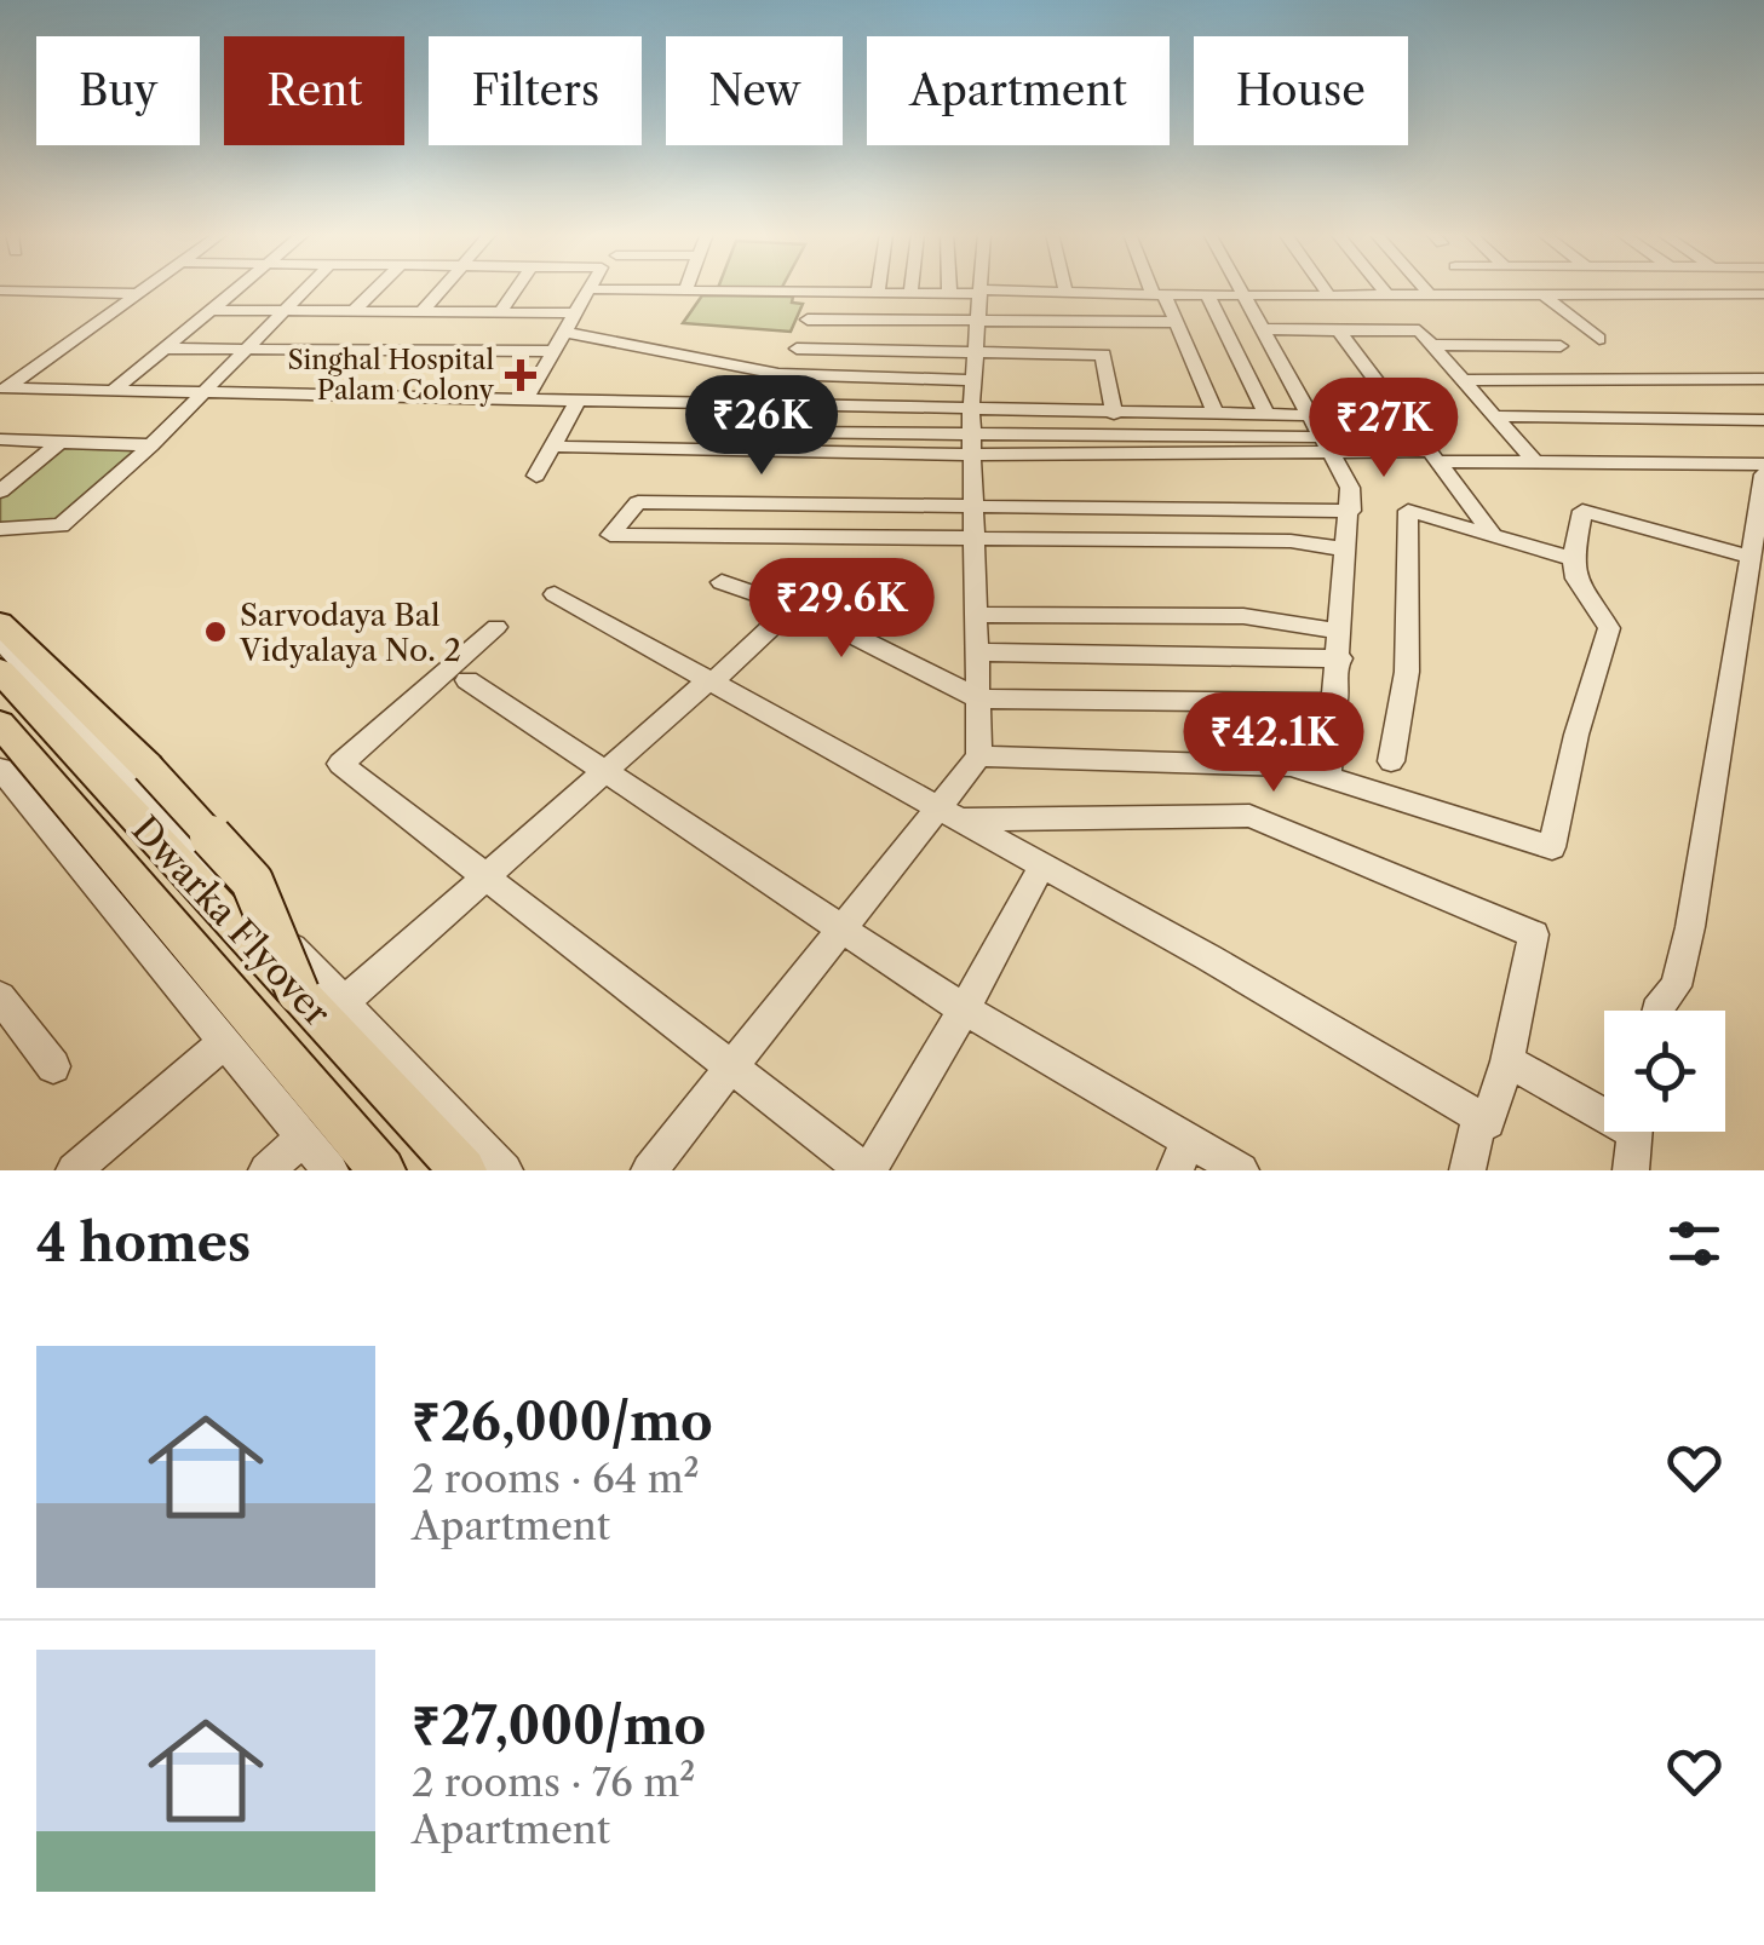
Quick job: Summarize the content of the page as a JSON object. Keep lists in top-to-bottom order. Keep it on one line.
{"streets":{"main road":["Dwarka Flyover"]},"places":{"health":["Singhal Hospital Palam Colony"],"other":["Sarvodaya Bal Vidyalaya No. 2"]},"page":{"chip":["Buy","Rent","Filters","New","Apartment","House"],"price":["₹26K","₹27K","₹29.6K","₹42.1K"],"heading":"4 homes","list":[{"name":"₹26,000/mo","note":"2 rooms · 64 m² · Apartment"},{"name":"₹27,000/mo","note":"2 rooms · 76 m² · Apartment"}]}}
